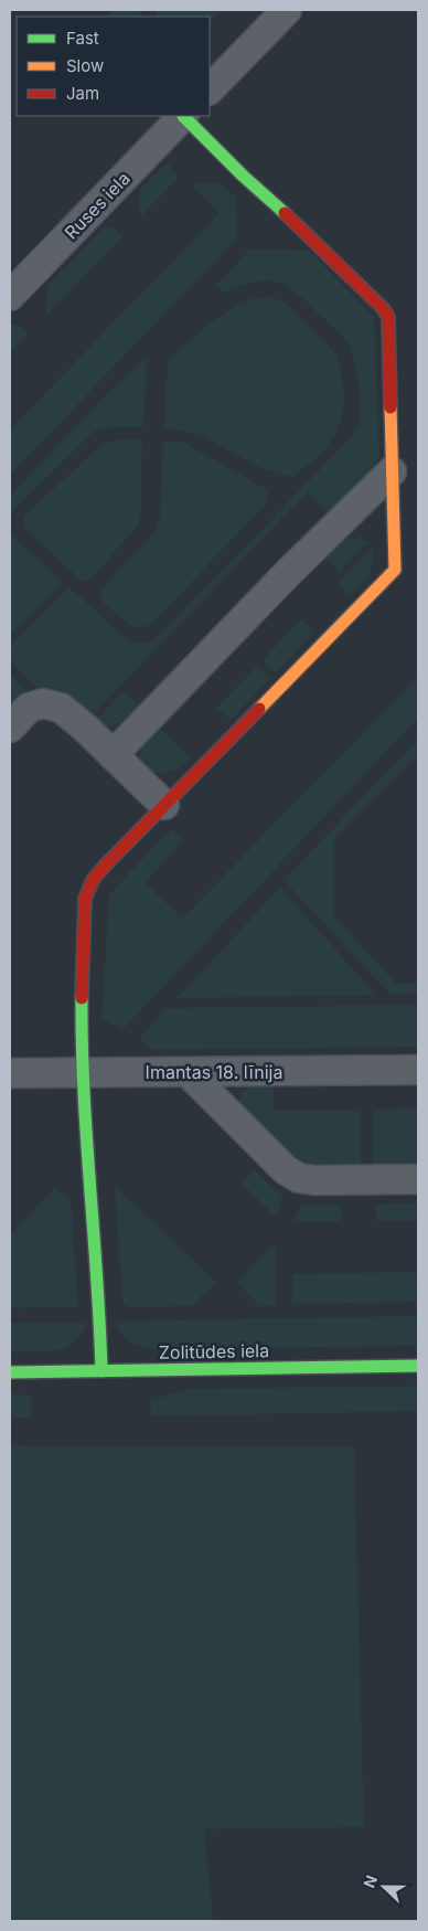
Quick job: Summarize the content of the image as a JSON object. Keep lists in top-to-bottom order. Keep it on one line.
{"streets":{"street":["Ruses iela","Imantas 18. līnija","Zolitūdes iela"]},"legend":["Fast","Slow","Jam"],"north":"left"}
